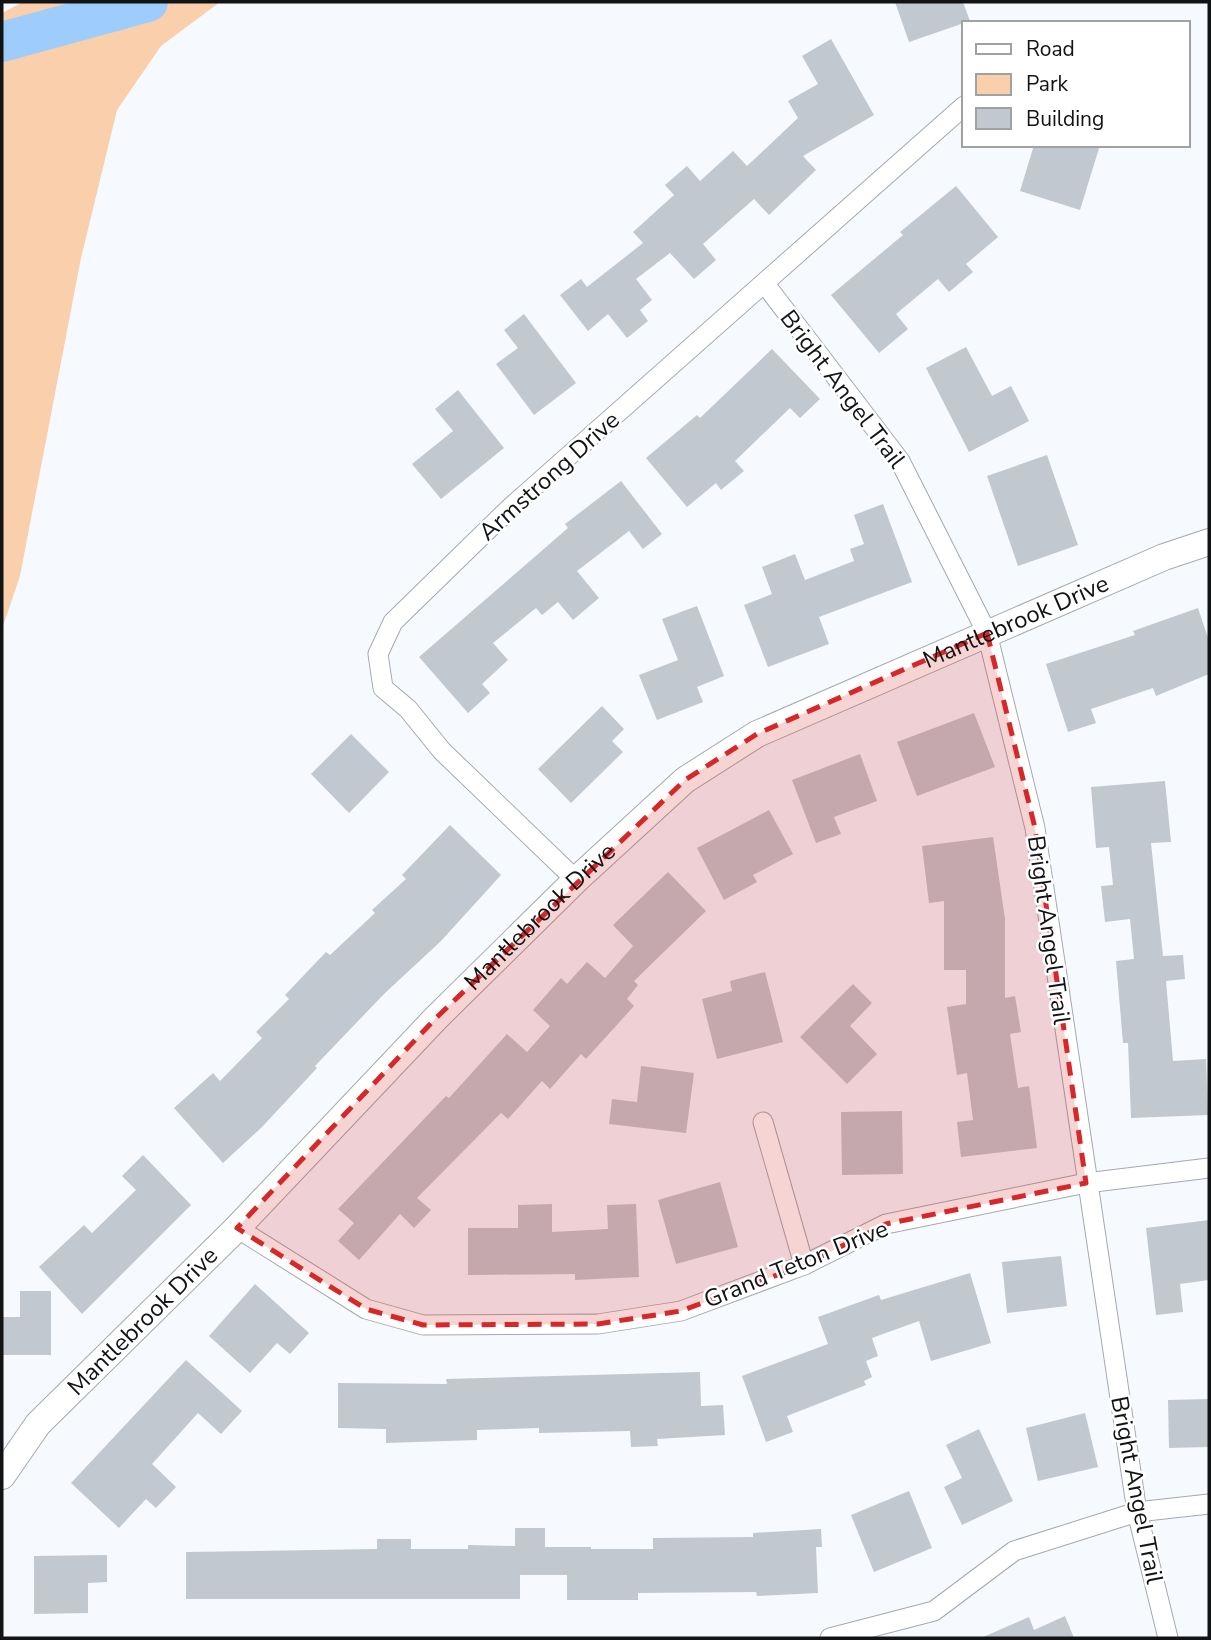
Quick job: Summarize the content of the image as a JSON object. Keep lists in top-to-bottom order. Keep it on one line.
{"streets":{"street":["Bright Angel Trail","Armstrong Drive","Mantlebrook Drive","Grand Teton Drive"]},"crossings":[["Bright Angel Trail","Armstrong Drive"],["Bright Angel Trail","Mantlebrook Drive"],["Bright Angel Trail","Grand Teton Drive"],["Armstrong Drive","Mantlebrook Drive"],["Mantlebrook Drive","Grand Teton Drive"]],"legend":["Road","Park","Building"]}
